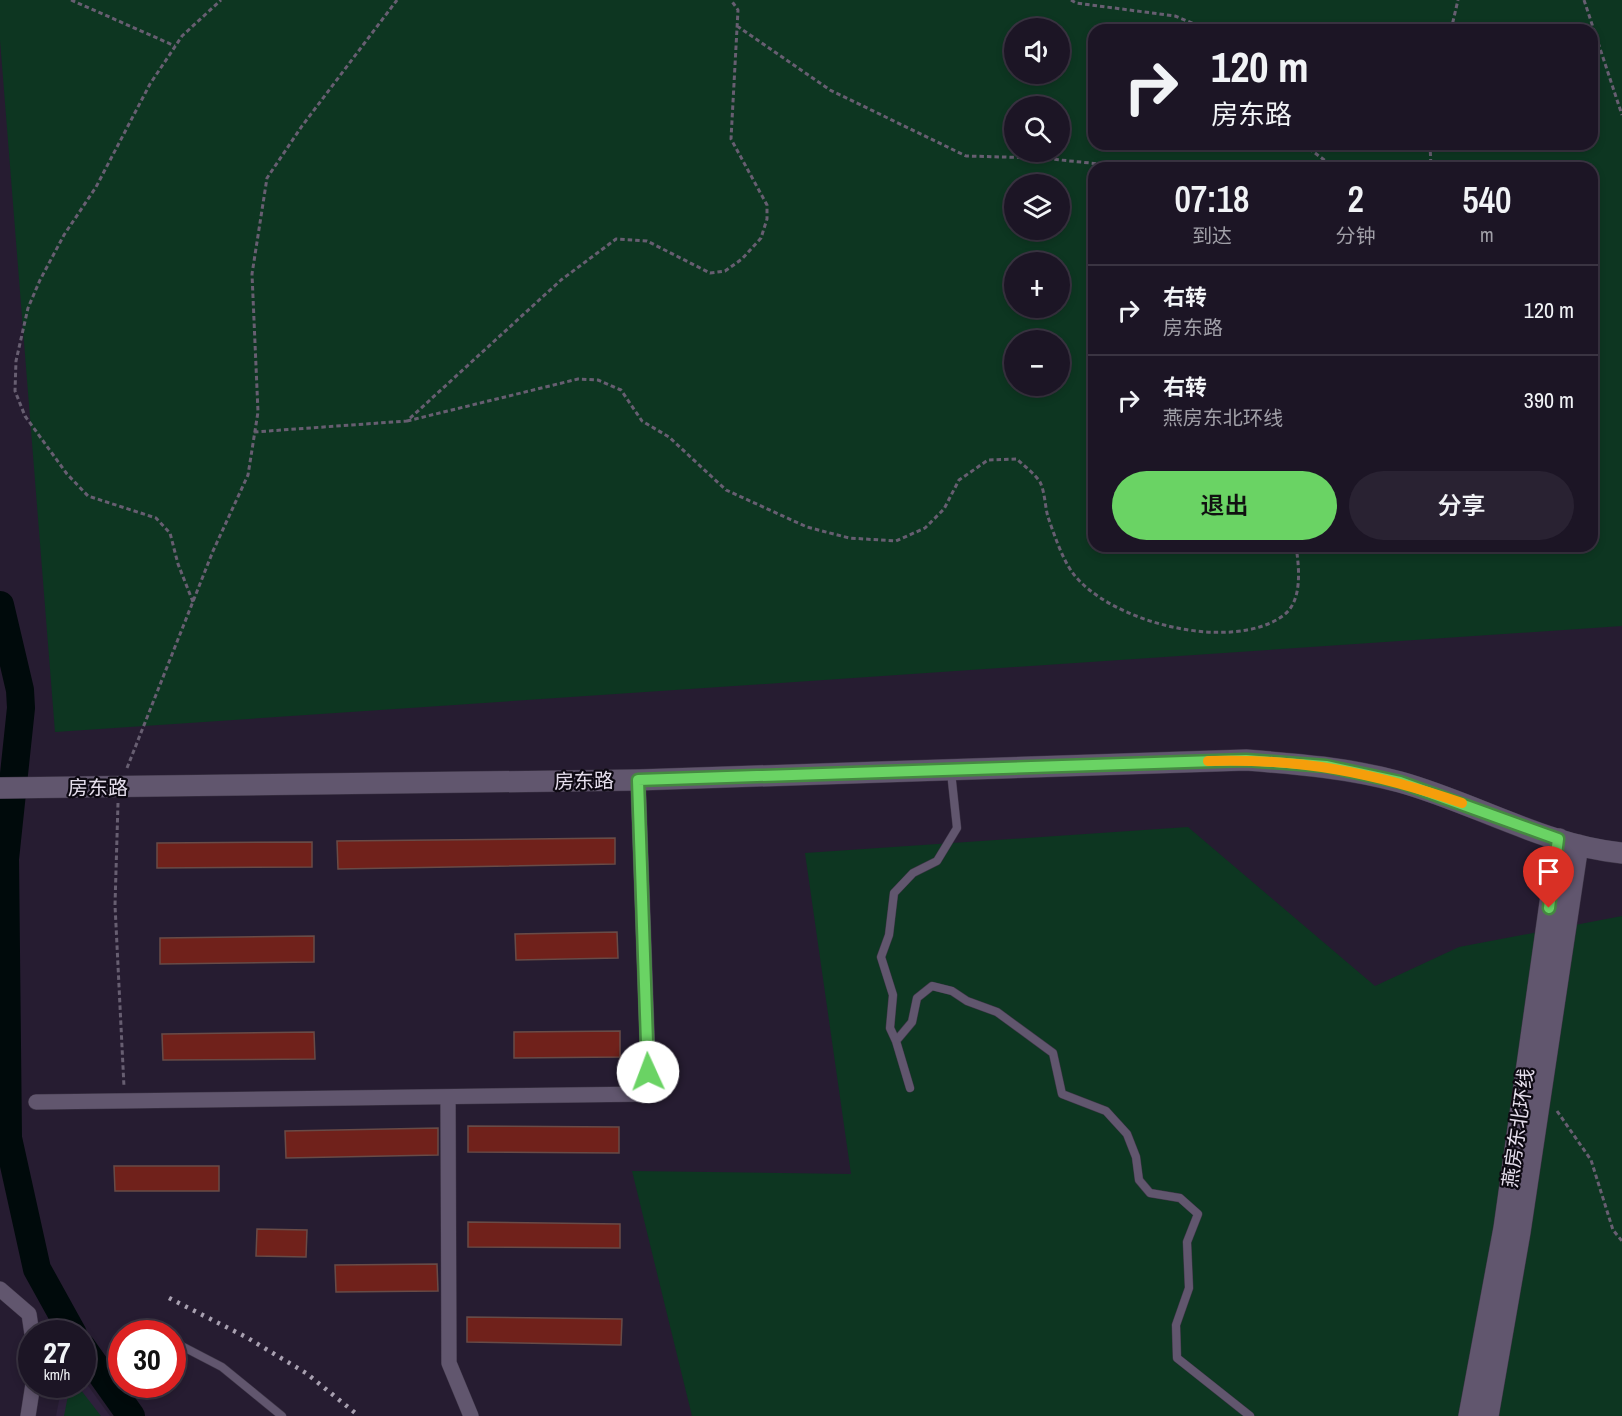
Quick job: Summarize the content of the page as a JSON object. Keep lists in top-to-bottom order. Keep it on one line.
{"streets":{"main road":["房东路","燕房东北环线"]},"crossings":[["房东路","燕房东北环线"]],"page":{"map_buttons":["+","−"],"turn":["120 m","房东路"],"eta":["07:18","到达","2","分钟","540","m"],"list":[{"name":"右转","note":"房东路","value":"120 m"},{"name":"右转","note":"燕房东北环线","value":"390 m"}],"buttons":["退出","分享"],"speed":"27 km/h","limit":"30"}}
